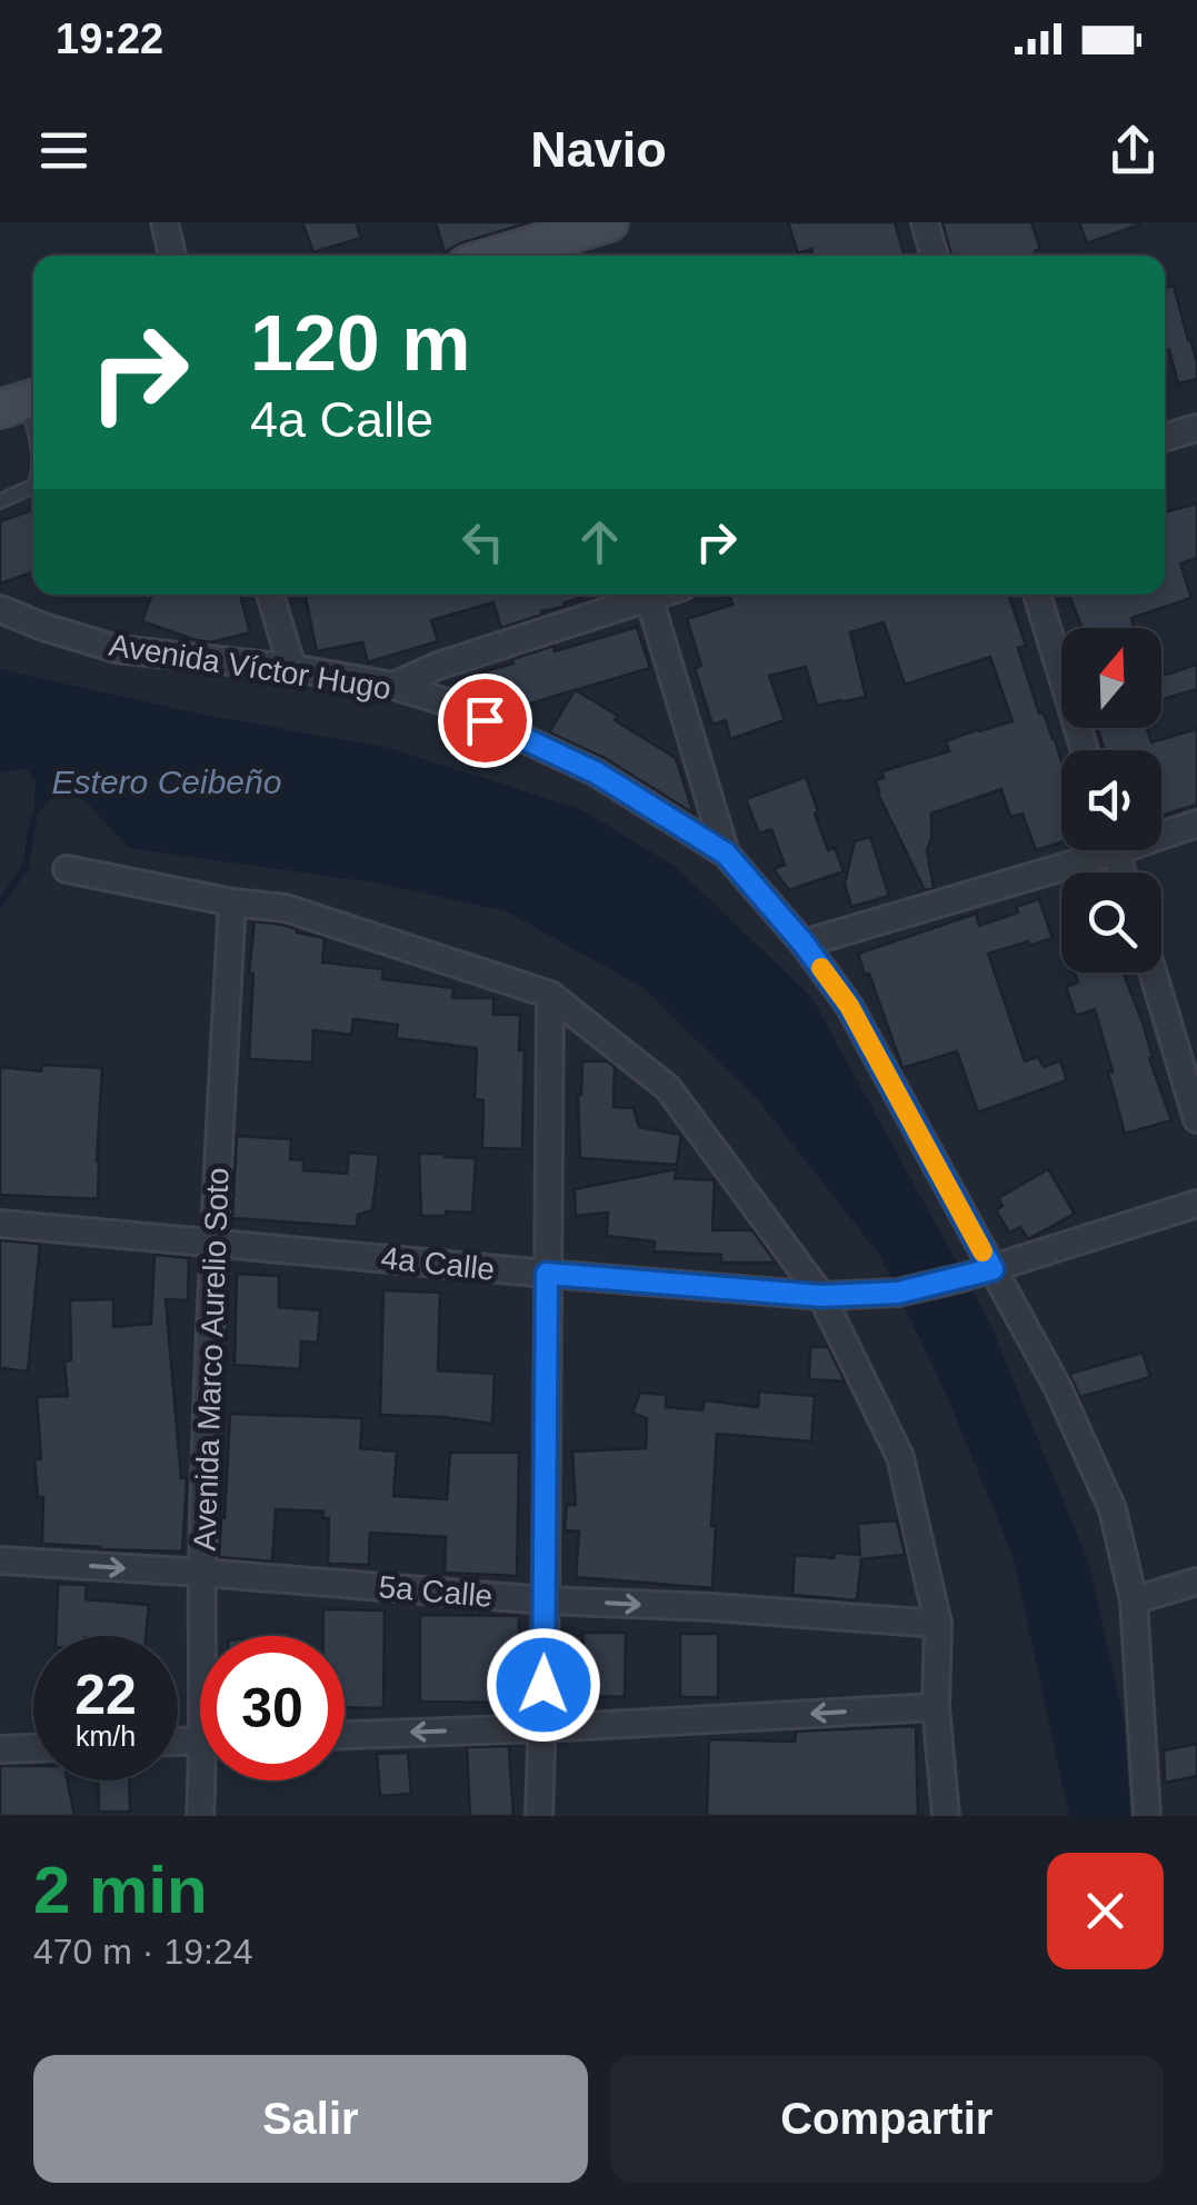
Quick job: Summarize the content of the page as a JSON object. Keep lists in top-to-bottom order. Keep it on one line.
{"streets":{"street":["Avenida Víctor Hugo","4a Calle","Avenida Marco Aurelio Soto","5a Calle"]},"crossings":[["Avenida Víctor Hugo","4a Calle"],["4a Calle","Avenida Marco Aurelio Soto"],["Avenida Marco Aurelio Soto","5a Calle"]],"water":["Estero Ceibeño"],"north":"top","page":{"status":"19:22","header":"Navio","turn":["120 m","4a Calle"],"speed":"22 km/h","limit":"30","heading":["2 min","470 m · 19:24"],"buttons":["Salir","Compartir"]}}
